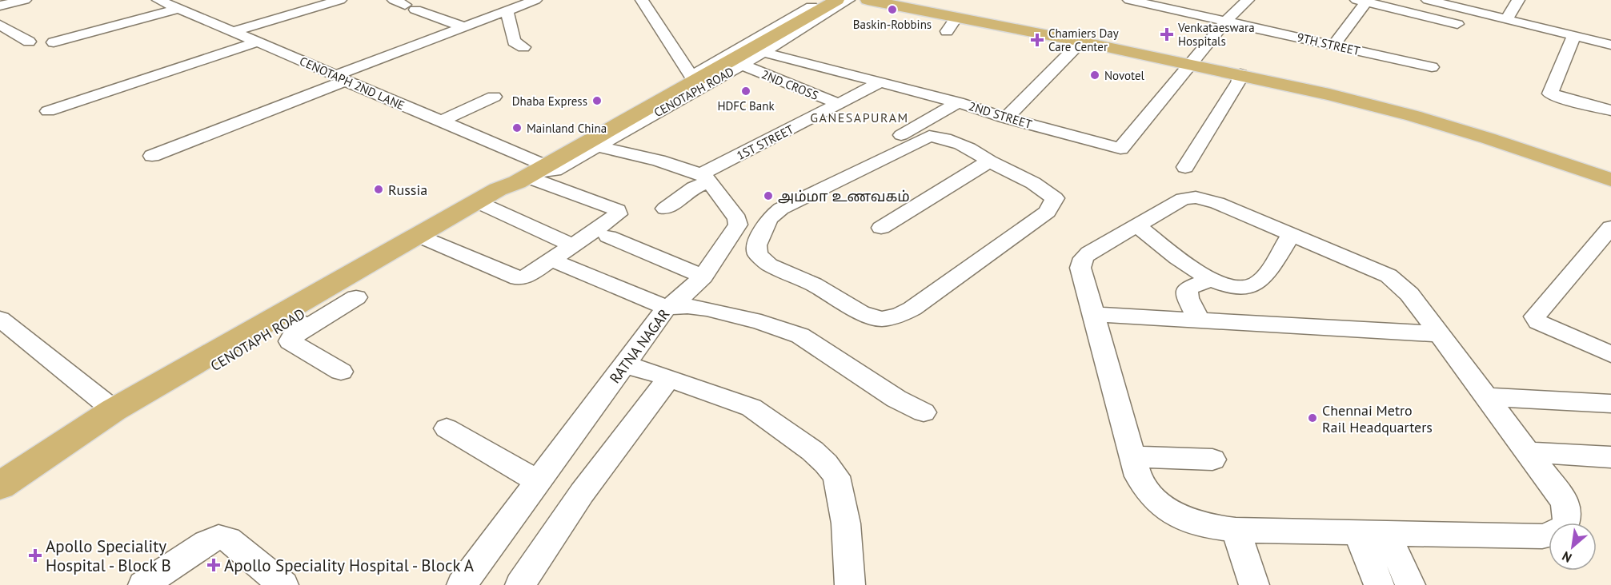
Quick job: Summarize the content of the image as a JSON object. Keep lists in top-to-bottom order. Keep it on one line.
{"streets":{"main road":["CENOTAPH ROAD"],"street":["9TH STREET","CENOTAPH 2ND LANE","2ND CROSS","2ND STREET","1ST STREET","RATNA NAGAR"]},"crossings":[["CENOTAPH 2ND LANE","CENOTAPH ROAD"],["2ND CROSS","CENOTAPH ROAD"],["2ND CROSS","1ST STREET"],["CENOTAPH ROAD","2ND STREET"],["2ND STREET","1ST STREET"]],"districts":["GANESAPURAM"],"places":{"other":["Baskin-Robbins","Novotel","HDFC Bank","Dhaba Express","Mainland China","Russia","அம்மா உணவகம்","Chennai Metro Rail Headquarters"],"health":["Venkataeswara Hospitals","Chamiers Day Care Center","Apollo Speciality Hospital - Block B","Apollo Speciality Hospital - Block A"]},"north":"bottom left"}
